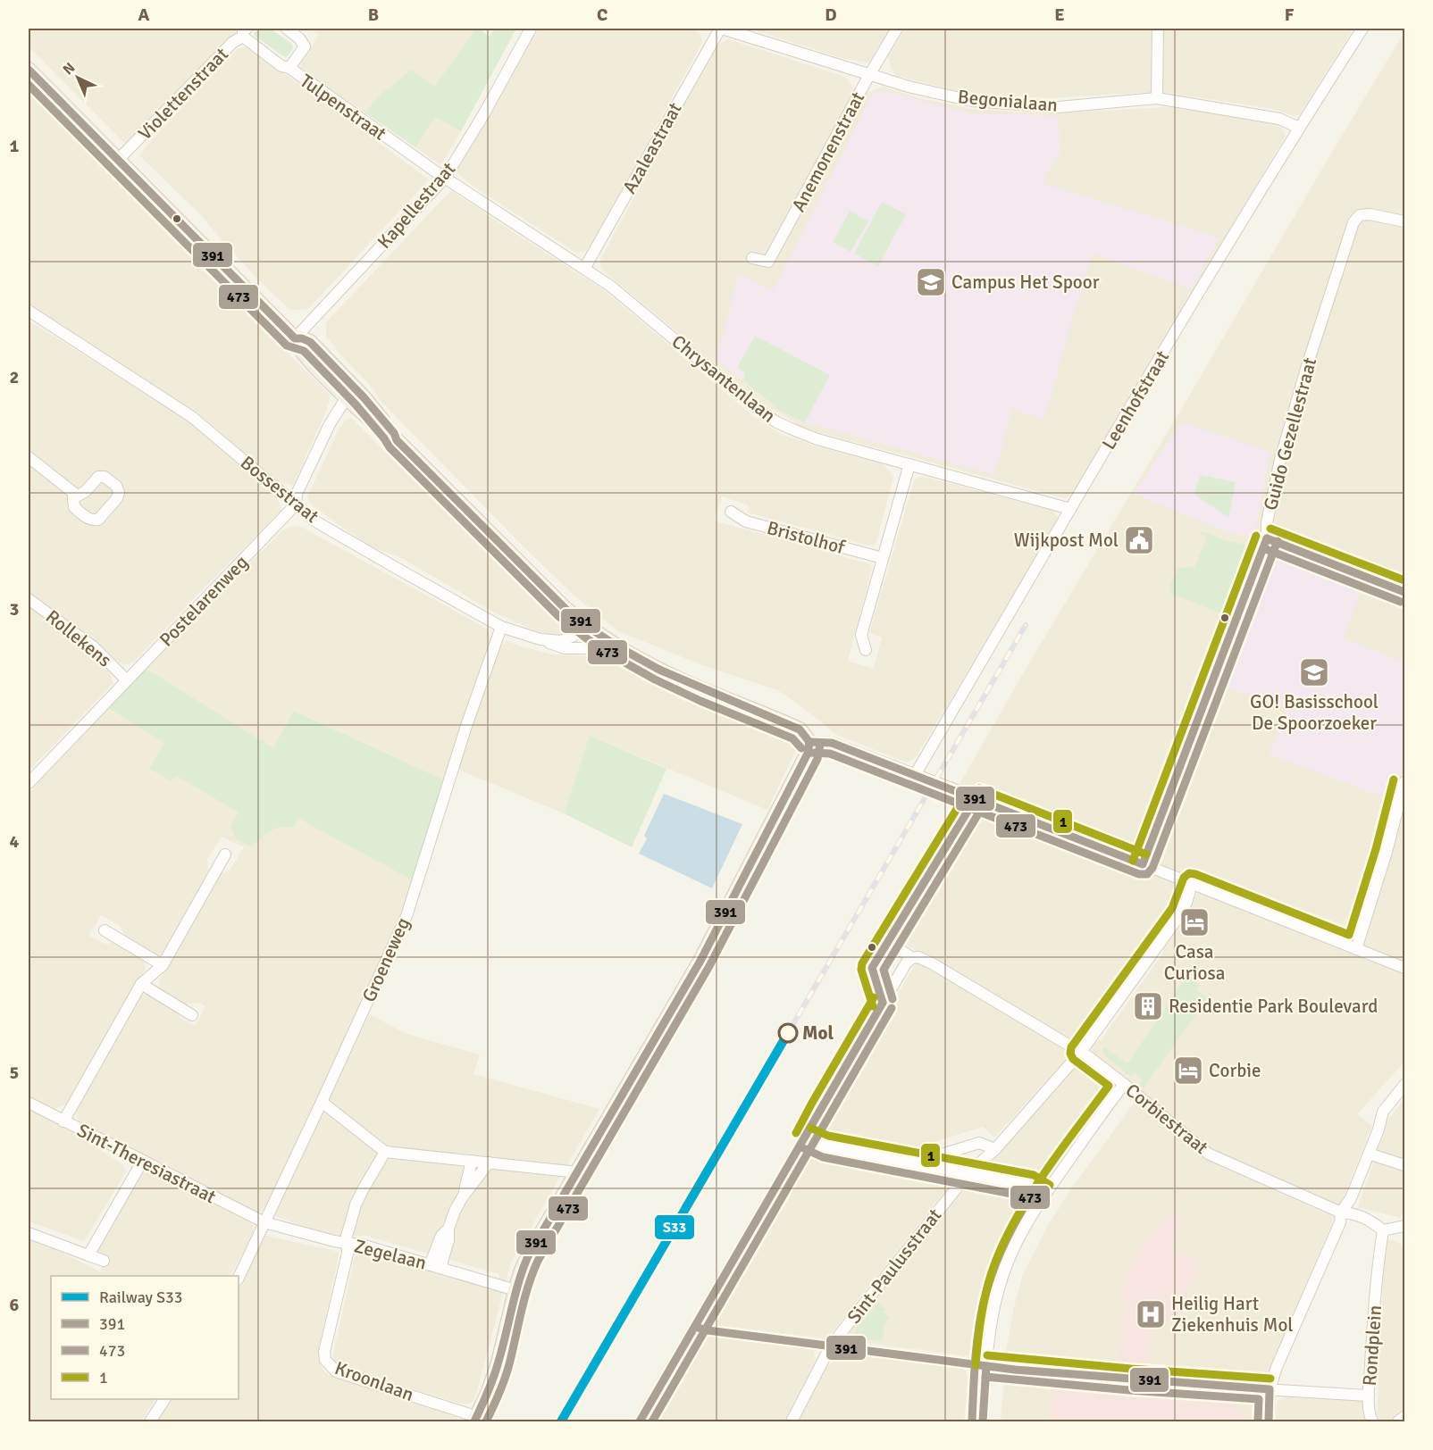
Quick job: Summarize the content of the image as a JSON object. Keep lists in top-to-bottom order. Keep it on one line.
{"streets":{"street":["Violettenstraat","Begonialaan","Tulpenstraat","Azaleastraat","Anemonenstraat","Kapellestraat","Chrysantenlaan","Leenhofstraat","Guido Gezellestraat","Bossestraat","Bristolhof","Postelarenweg","Rollekens","Groeneweg","Corbiestraat","Sint-Theresiastraat","Zegelaan","Sint-Paulusstraat","Rondplein","Kroonlaan"]},"crossings":[["Violettenstraat","Tulpenstraat"],["Begonialaan","Azaleastraat"],["Begonialaan","Anemonenstraat"],["Begonialaan","Leenhofstraat"],["Tulpenstraat","Kapellestraat"],["Tulpenstraat","Chrysantenlaan"],["Azaleastraat","Chrysantenlaan"],["Kapellestraat","Chrysantenlaan"],["Chrysantenlaan","Leenhofstraat"],["Bossestraat","Postelarenweg"],["Bossestraat","Groeneweg"],["Postelarenweg","Rollekens"],["Groeneweg","Sint-Theresiastraat"],["Groeneweg","Zegelaan"],["Corbiestraat","Sint-Paulusstraat"],["Corbiestraat","Rondplein"],["Sint-Theresiastraat","Zegelaan"],["Zegelaan","Kroonlaan"],["Sint-Paulusstraat","Rondplein"]],"places":{"school or university":["Campus Het Spoor","GO! Basisschool De Spoorzoeker"],"public building":["Wijkpost Mol"],"hotel":["Casa Curiosa","Corbie"],"building":["Residentie Park Boulevard"],"other":["Mol"],"hospital":["Heilig Hart Ziekenhuis Mol"]},"lines":["transit line 391","transit line 473","transit line 1","rail line S33"],"legend":["Railway S33","391","473","1"],"north":"top left","grid":{"columns":["A","B","C","D","E","F"],"rows":["1","2","3","4","5","6"]}}
